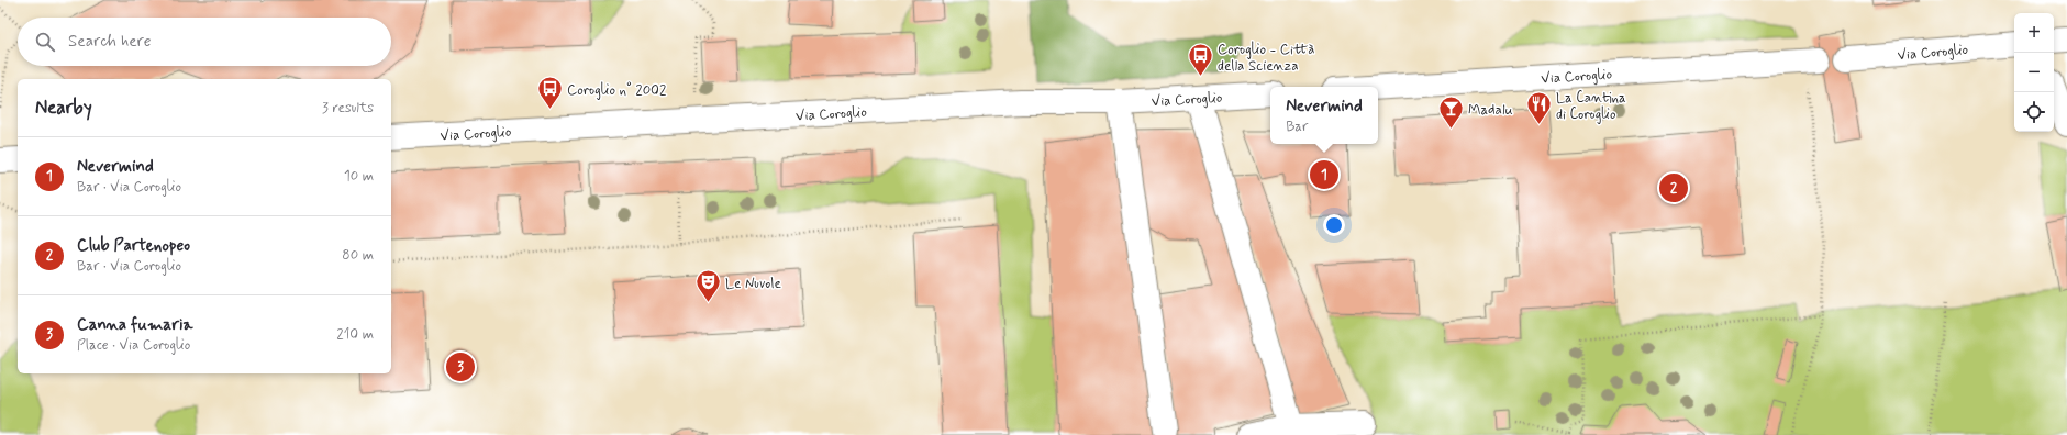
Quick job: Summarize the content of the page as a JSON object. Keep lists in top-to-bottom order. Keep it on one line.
{"streets":{"street":["Via Coroglio"]},"places":{"bus stop":["Coroglio - Città della Scienza","Coroglio n° 2002"],"restaurant":["La Cantina di Coroglio"],"bar":["Madalu"],"theatre":["Le Nuvole"]},"page":{"map_buttons":["+","−"],"search":"Search here","heading":["Nearby","3 results"],"popup":["Nevermind","Bar"],"list":[{"mark":"1","name":"Nevermind","note":"Bar · Via Coroglio","value":"10 m"},{"mark":"2","name":"Club Partenopeo","note":"Bar · Via Coroglio","value":"80 m"},{"mark":"3","name":"Canna fumaria","note":"Place · Via Coroglio","value":"210 m"}],"pins":["1","2","3"]}}
